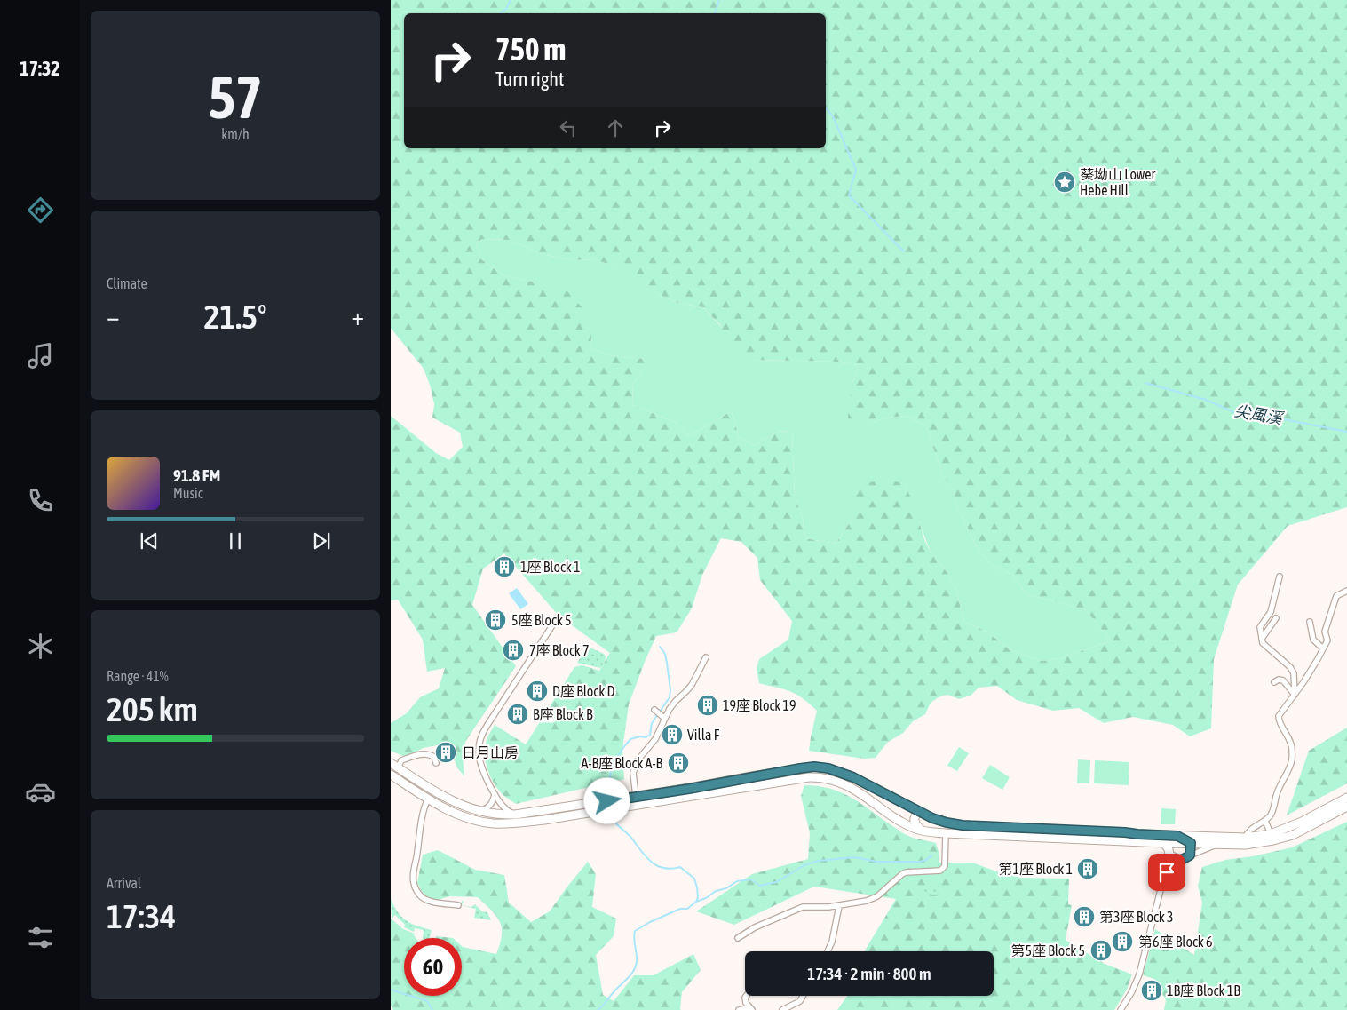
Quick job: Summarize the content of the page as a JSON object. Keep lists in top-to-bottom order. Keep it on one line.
{"water":["尖風溪"],"places":{"place":["葵坳山 Lower Hebe Hill"],"building":["1座 Block 1","5座 Block 5","7座 Block 7","D座 Block D","19座 Block 19","B座 Block B","Villa F","日月山房","A-B座 Block A-B","第1座 Block 1","第3座 Block 3","第6座 Block 6","第5座 Block 5","1B座 Block 1B"]},"page":{"tabs":"17:32","tile":[["57","km/h"],"Climate",["Range · 41%","205 km"],["Arrival","17:34"]],"turn":["750 m","Turn right"],"heat":["−","21.5°","+"],"song":["91.8 FM","Music"],"limit":"60","trip":"17:34 · 2 min · 800 m"}}
